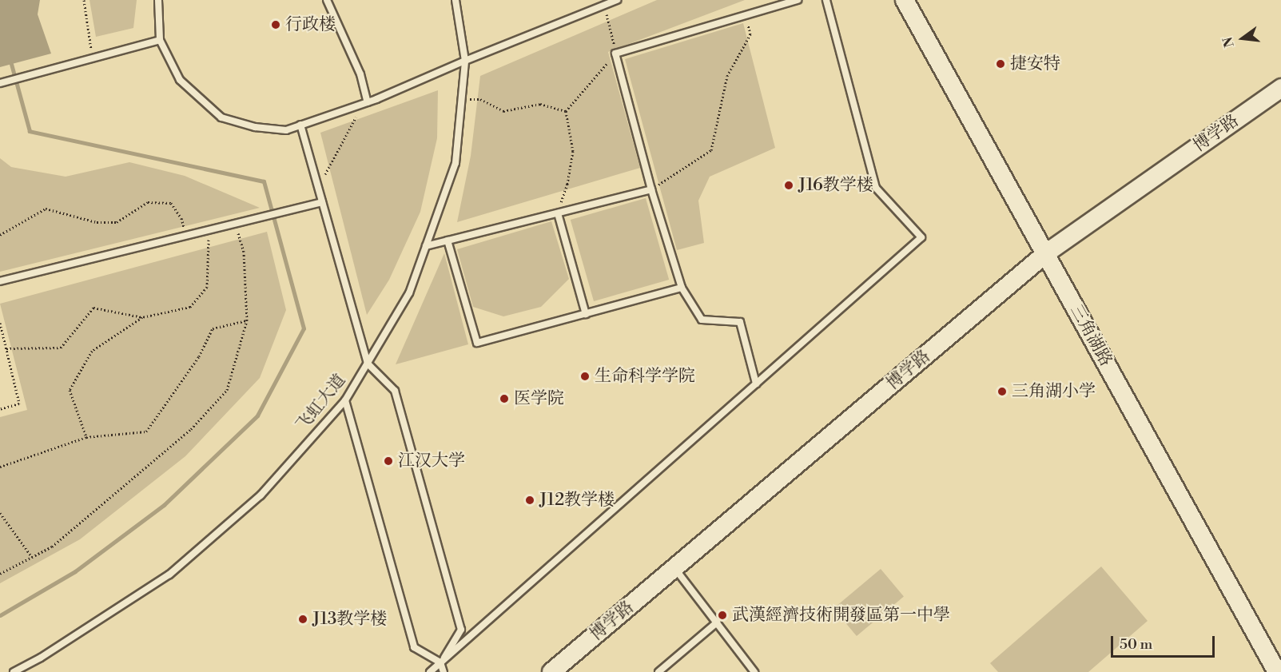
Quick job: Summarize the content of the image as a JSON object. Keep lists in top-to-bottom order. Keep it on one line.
{"streets":{"street":["博学路","三角湖路"],"lane":["飞虹大道"]},"crossings":[["博学路","三角湖路"]],"places":["行政楼","捷安特","J16教学楼","生命科学学院","三角湖小学","医学院","江汉大学","J12教学楼","武漢經濟技術開發區第一中學","J13教学楼"],"scale_bar":"50 m","north":"left"}
